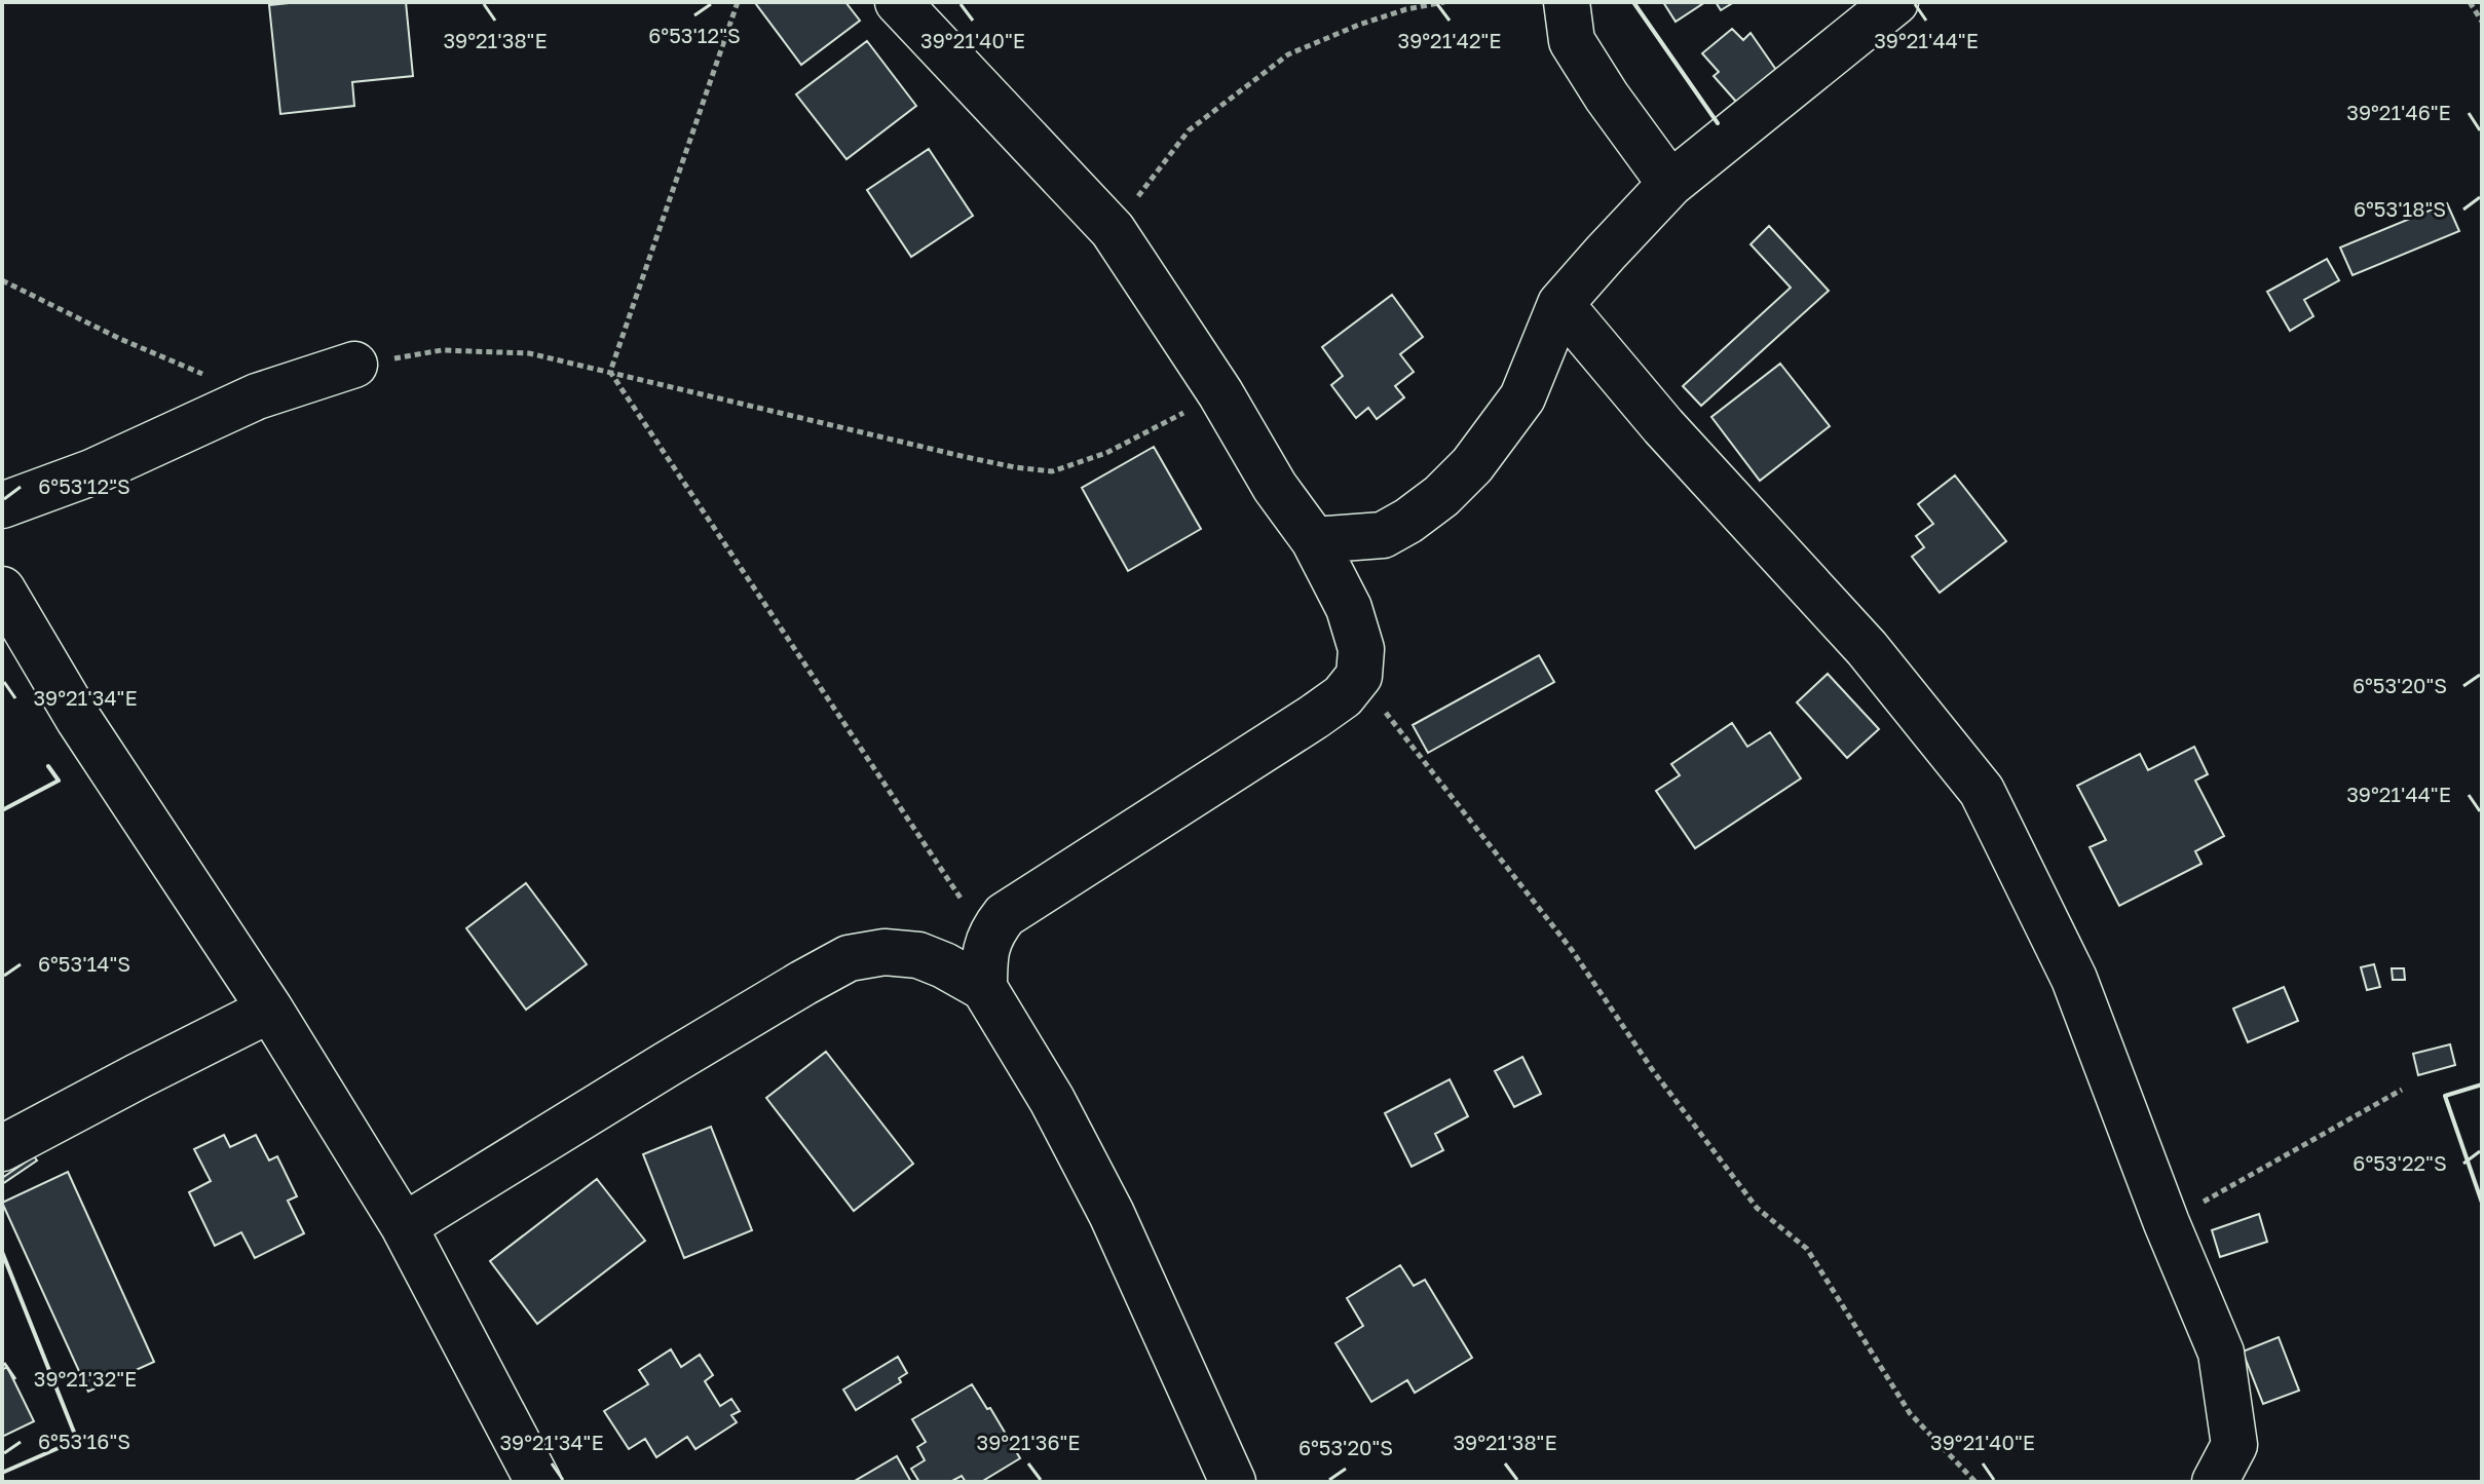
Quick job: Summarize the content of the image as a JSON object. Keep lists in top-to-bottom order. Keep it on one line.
{"coordinates":["6°53'12\"S","39°21'38\"E","39°21'40\"E","39°21'42\"E","39°21'44\"E","39°21'46\"E","6°53'18\"S","6°53'20\"S","39°21'34\"E","6°53'14\"S","6°53'22\"S","39°21'32\"E","6°53'16\"S","39°21'36\"E"]}
